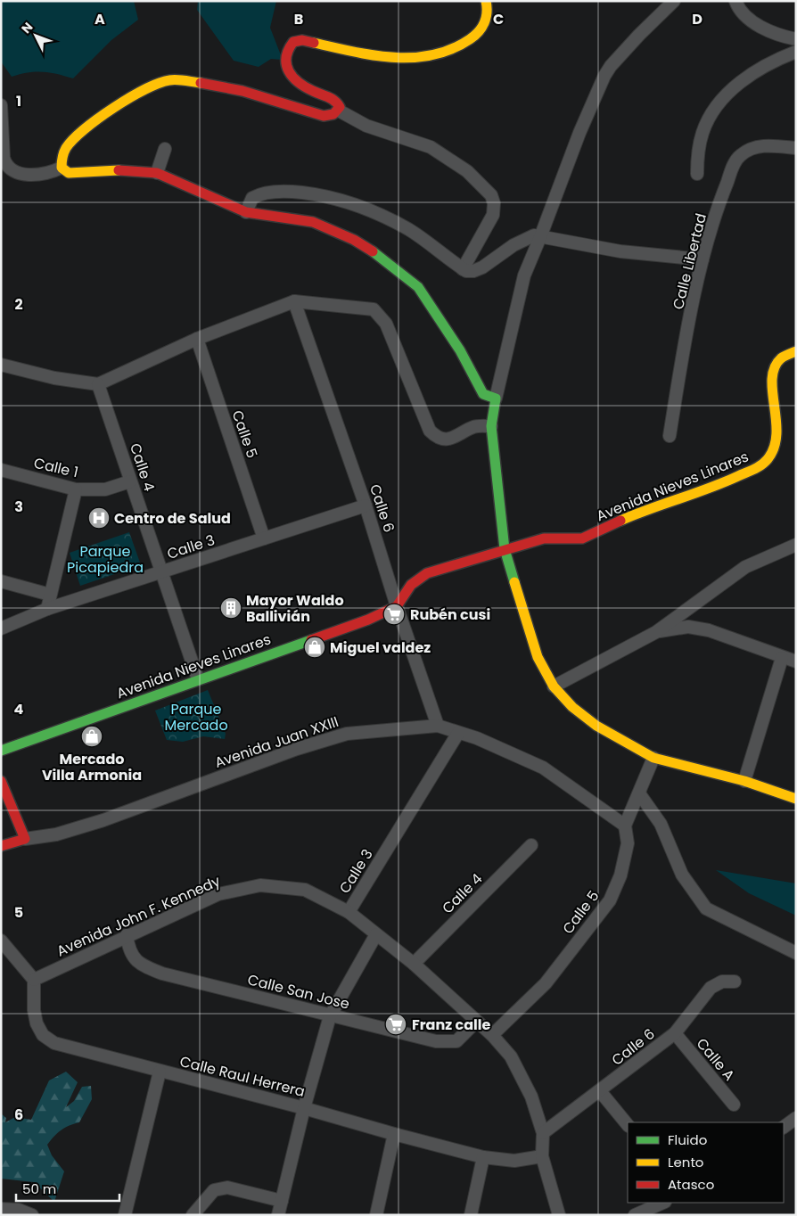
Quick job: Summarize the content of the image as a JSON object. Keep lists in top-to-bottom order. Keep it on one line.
{"streets":{"street":["Calle Libertad","Calle 5","Calle 1","Calle 4","Avenida Nieves Linares","Calle 6","Calle 3","Avenida Juan XXIII","Avenida John F. Kennedy","Calle San Jose","Calle A","Calle Raul Herrera"]},"crossings":[["Calle 5","Calle 3"],["Calle 5","Avenida Juan XXIII"],["Calle 5","Avenida John F. Kennedy"],["Calle 1","Calle 4"],["Calle 4","Avenida Nieves Linares"],["Calle 4","Calle 3"],["Calle 4","Avenida John F. Kennedy"],["Avenida Nieves Linares","Calle 6"],["Calle 6","Calle 3"],["Calle 6","Avenida Juan XXIII"],["Calle 6","Avenida John F. Kennedy"],["Calle 6","Calle A"],["Calle 3","Avenida Juan XXIII"],["Calle 3","Avenida John F. Kennedy"],["Avenida John F. Kennedy","Calle San Jose"],["Avenida John F. Kennedy","Calle Raul Herrera"]],"parks":["Parque Picapiedra","Parque Mercado"],"places":{"hospital":["Centro de Salud"],"building":["Mayor Waldo Ballivián"],"supermarket":["Rubén cusi","Franz calle"],"shop":["Miguel valdez","Mercado Villa Armonia"]},"legend":["Fluido","Lento","Atasco"],"scale_bar":"50 m","north":"top left","grid":{"columns":["A","B","C","D"],"rows":["1","2","3","4","5","6"]}}
